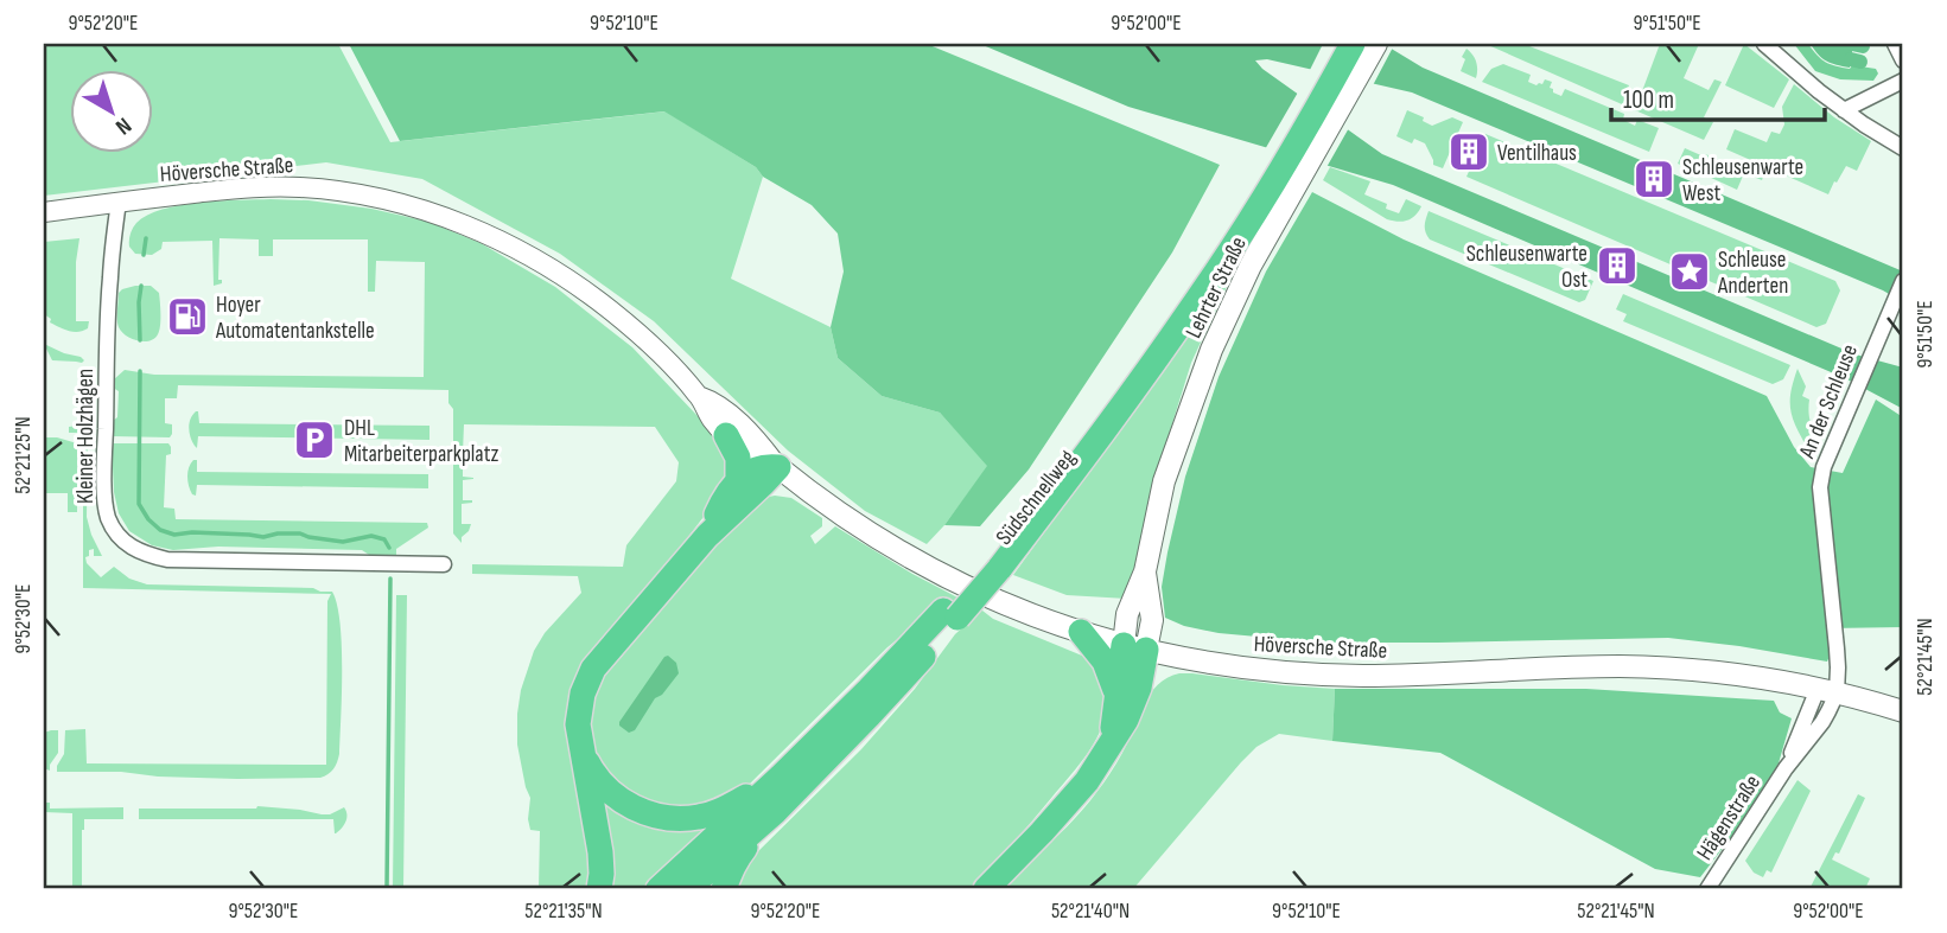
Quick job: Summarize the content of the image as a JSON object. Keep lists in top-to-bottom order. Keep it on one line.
{"streets":{"highway":["Südschnellweg"],"main road":["Höversche Straße","Lehrter Straße"],"street":["An der Schleuse","Kleiner Holzhägen","Hägenstraße"]},"crossings":[["Höversche Straße","Lehrter Straße"],["Höversche Straße","An der Schleuse"],["Höversche Straße","Kleiner Holzhägen"],["Höversche Straße","Hägenstraße"],["Lehrter Straße","Südschnellweg"],["An der Schleuse","Hägenstraße"]],"places":{"building":["Ventilhaus","Schleusenwarte West","Schleusenwarte Ost"],"place":["Schleuse Anderten"],"fuel station":["Hoyer Automatentankstelle"],"parking":["DHL Mitarbeiterparkplatz"]},"scale_bar":"100 m","north":"bottom right","coordinates":["9°52'20\"E","9°52'10\"E","9°52'00\"E","9°51'50\"E","52°21'25\"N","9°52'30\"E","52°21'45\"N","52°21'35\"N","52°21'40\"N"]}
